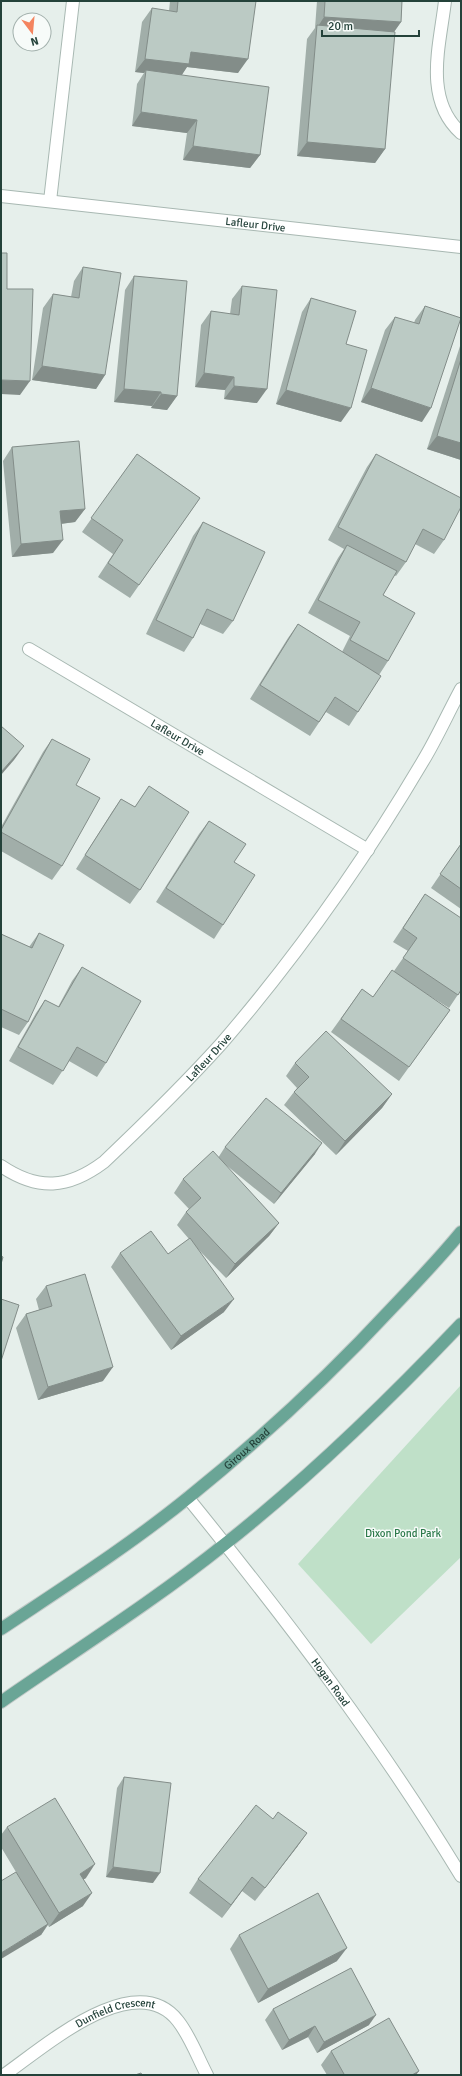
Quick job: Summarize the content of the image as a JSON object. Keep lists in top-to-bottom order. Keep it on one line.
{"streets":{"main road":["Giroux Road"],"street":["Lafleur Drive","Hogan Road","Dunfield Crescent"]},"crossings":[["Giroux Road","Hogan Road"]],"parks":["Dixon Pond Park"],"scale_bar":"20 m","north":"bottom"}
